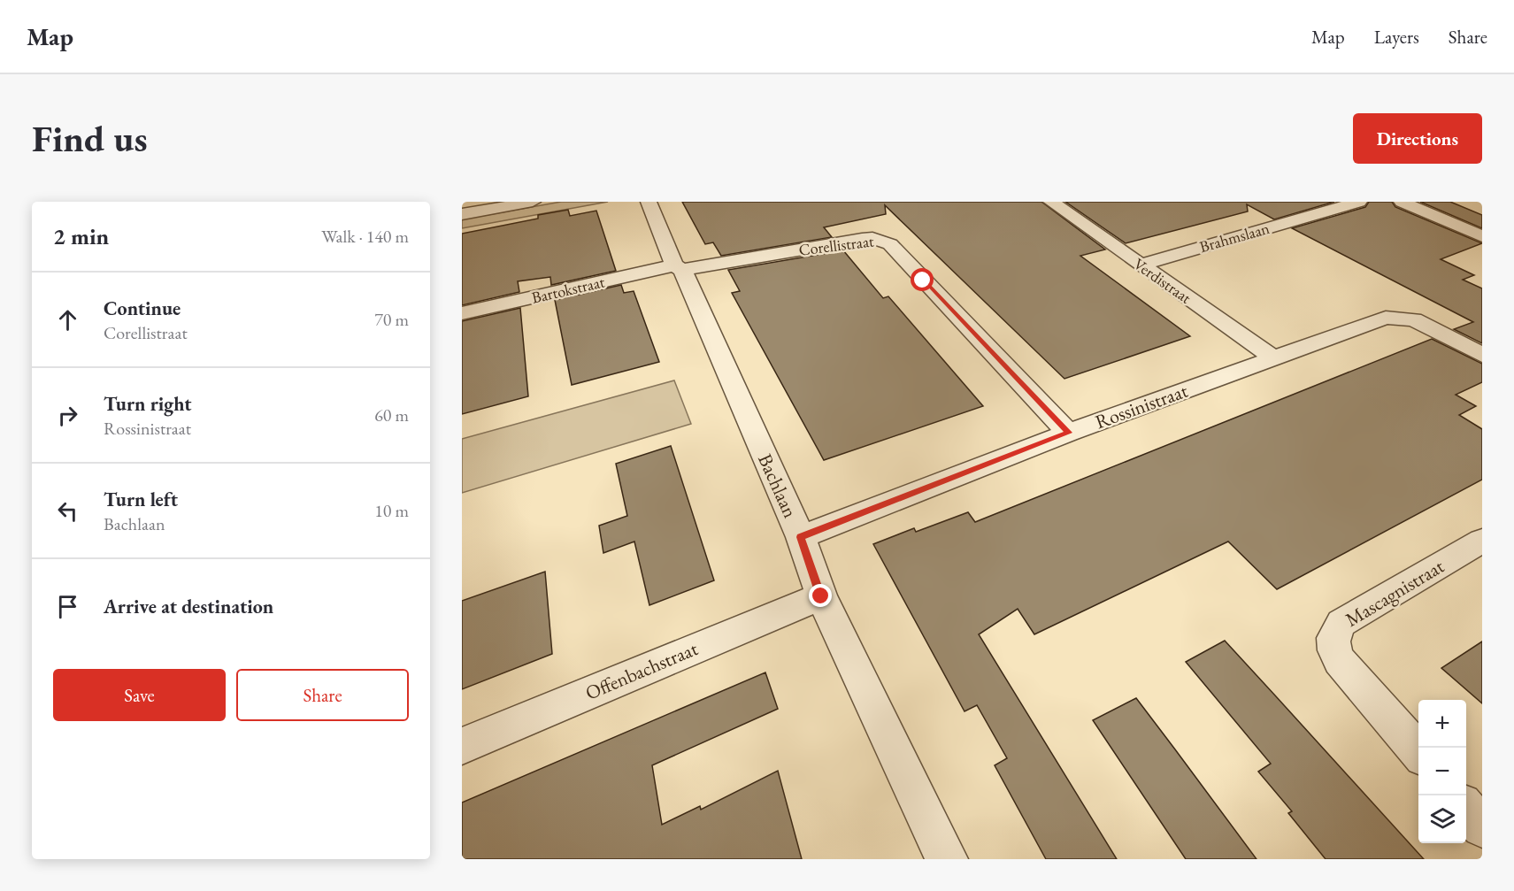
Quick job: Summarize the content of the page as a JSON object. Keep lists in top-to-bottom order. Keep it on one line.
{"streets":{"street":["Brahmslaan","Corellistraat","Verdistraat","Bartokstraat","Rossinistraat","Bachlaan","Mascagnistraat","Offenbachstraat"]},"crossings":[["Brahmslaan","Verdistraat"],["Corellistraat","Bartokstraat"],["Corellistraat","Rossinistraat"],["Corellistraat","Bachlaan"],["Verdistraat","Rossinistraat"],["Bartokstraat","Bachlaan"],["Rossinistraat","Bachlaan"],["Bachlaan","Offenbachstraat"]],"page":{"header":"Map","nav":["Map","Layers","Share"],"buttons":["Directions",["Save","Share"]],"title":"Find us","heading":["2 min","Walk · 140 m"],"list":[["Continue","Corellistraat","70 m"],["Turn right","Rossinistraat","60 m"],["Turn left","Bachlaan","10 m"],"Arrive at destination"],"map_buttons":["+","−"]}}
